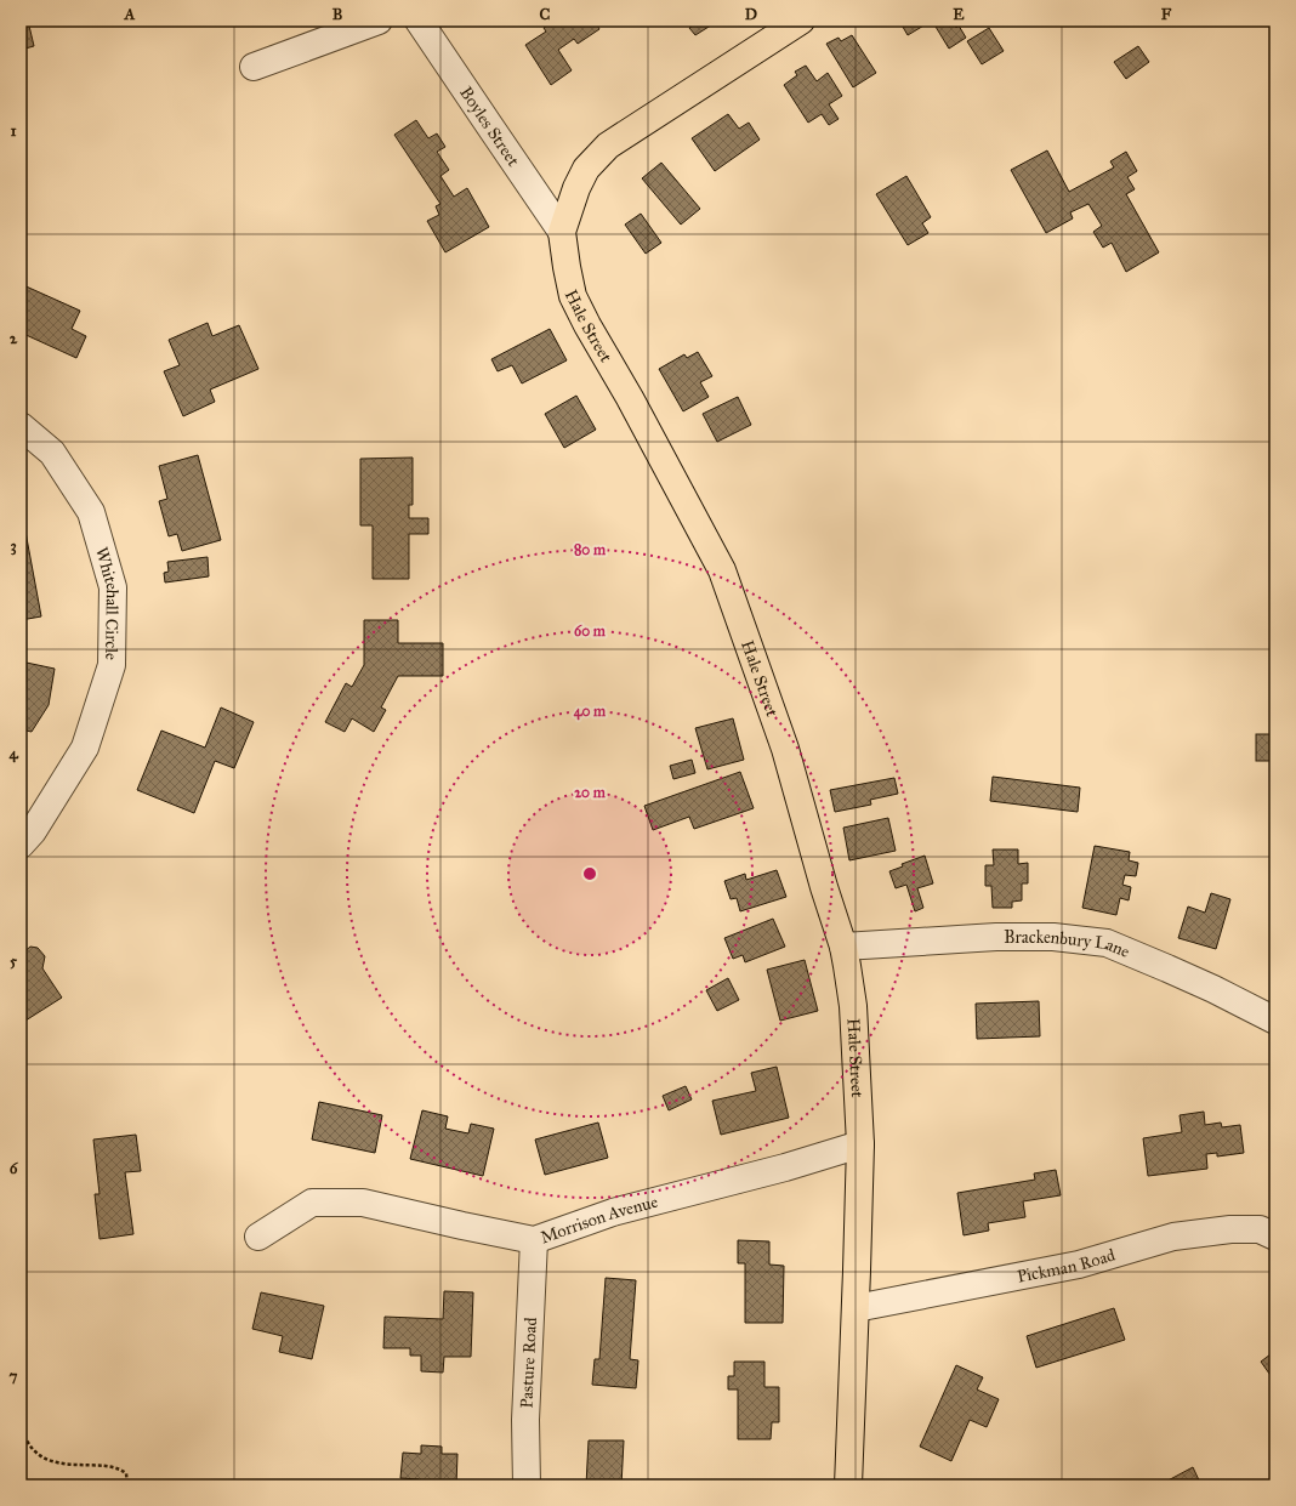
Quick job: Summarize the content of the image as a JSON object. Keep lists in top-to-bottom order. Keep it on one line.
{"streets":{"main road":["Hale Street"],"street":["Boyles Street","Whitehall Circle","Brackenbury Lane","Morrison Avenue","Pickman Road","Pasture Road"]},"crossings":[["Boyles Street","Hale Street"],["Hale Street","Brackenbury Lane"],["Hale Street","Morrison Avenue"],["Hale Street","Pickman Road"],["Morrison Avenue","Pasture Road"]],"grid":{"columns":["A","B","C","D","E","F"],"rows":["1","2","3","4","5","6","7"]},"rings":["80 m","60 m","40 m","20 m"]}
